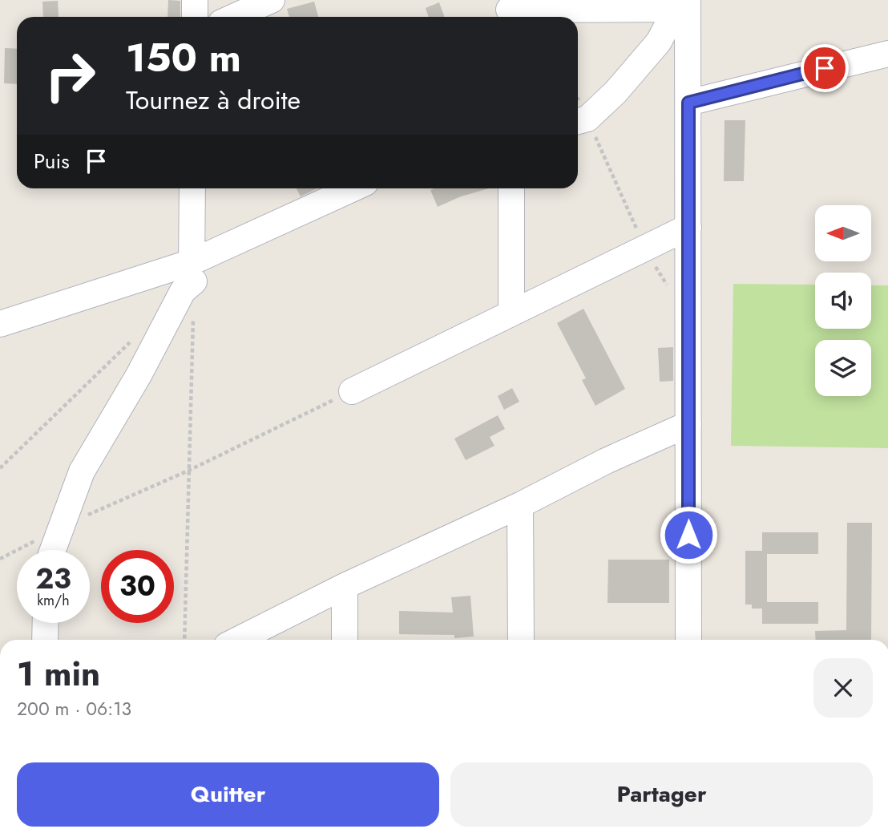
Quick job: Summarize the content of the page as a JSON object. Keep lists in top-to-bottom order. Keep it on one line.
{"north":"left","page":{"turn":["150 m","Tournez à droite"],"then":"Puis","speed":"23 km/h","limit":"30","heading":["1 min","200 m · 06:13"],"buttons":["Quitter","Partager"]}}
